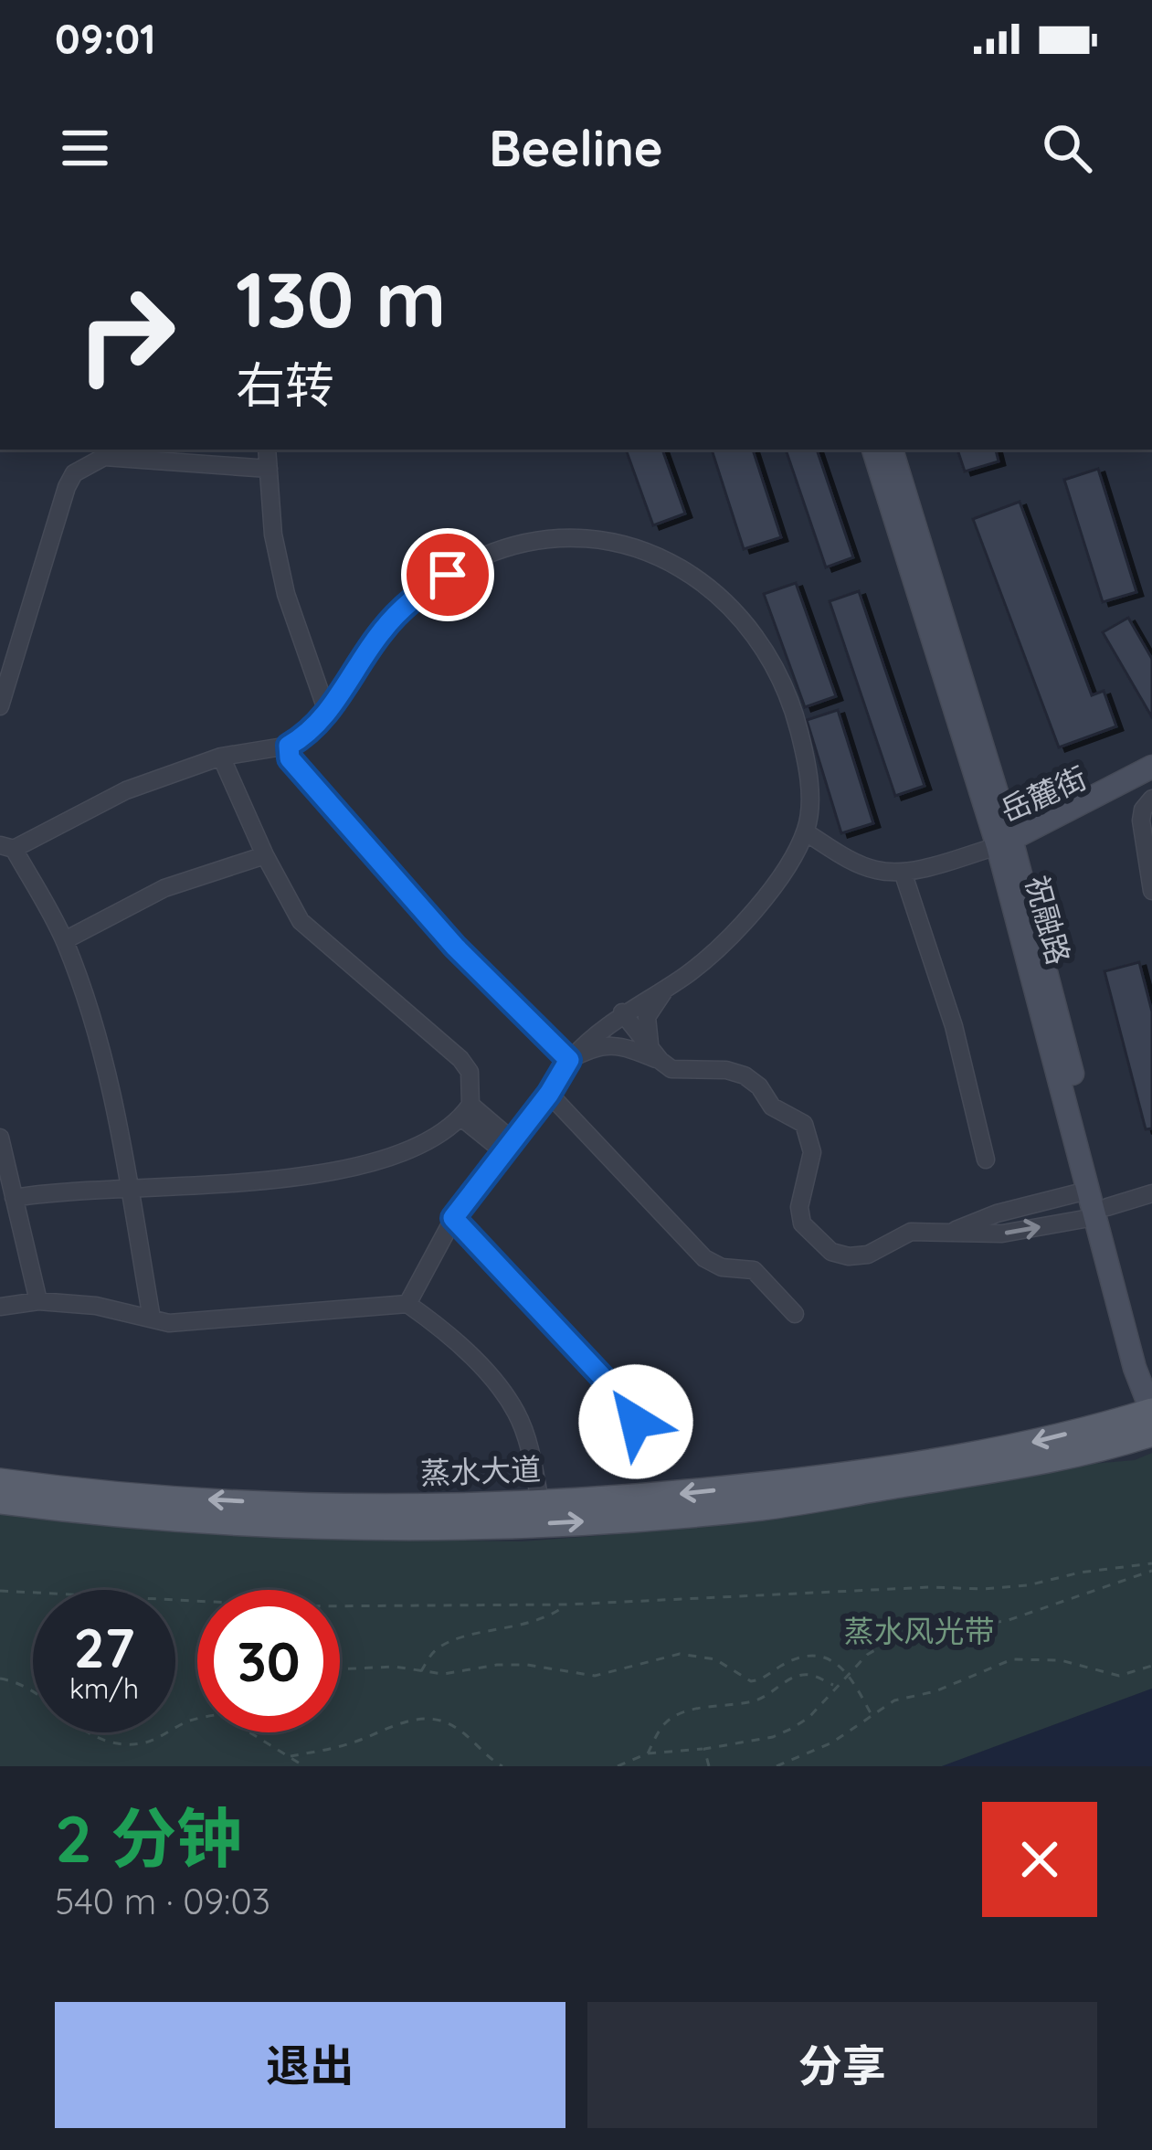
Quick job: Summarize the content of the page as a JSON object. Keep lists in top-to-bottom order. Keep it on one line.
{"streets":{"main road":["岳麓街","祝融路","蒸水大道"]},"crossings":[["岳麓街","祝融路"],["祝融路","蒸水大道"]],"parks":["蒸水风光带"],"page":{"status":"09:01","header":"Beeline","turn":["130 m","右转"],"speed":"27 km/h","limit":"30","heading":["2 分钟","540 m · 09:03"],"buttons":["退出","分享"]}}
